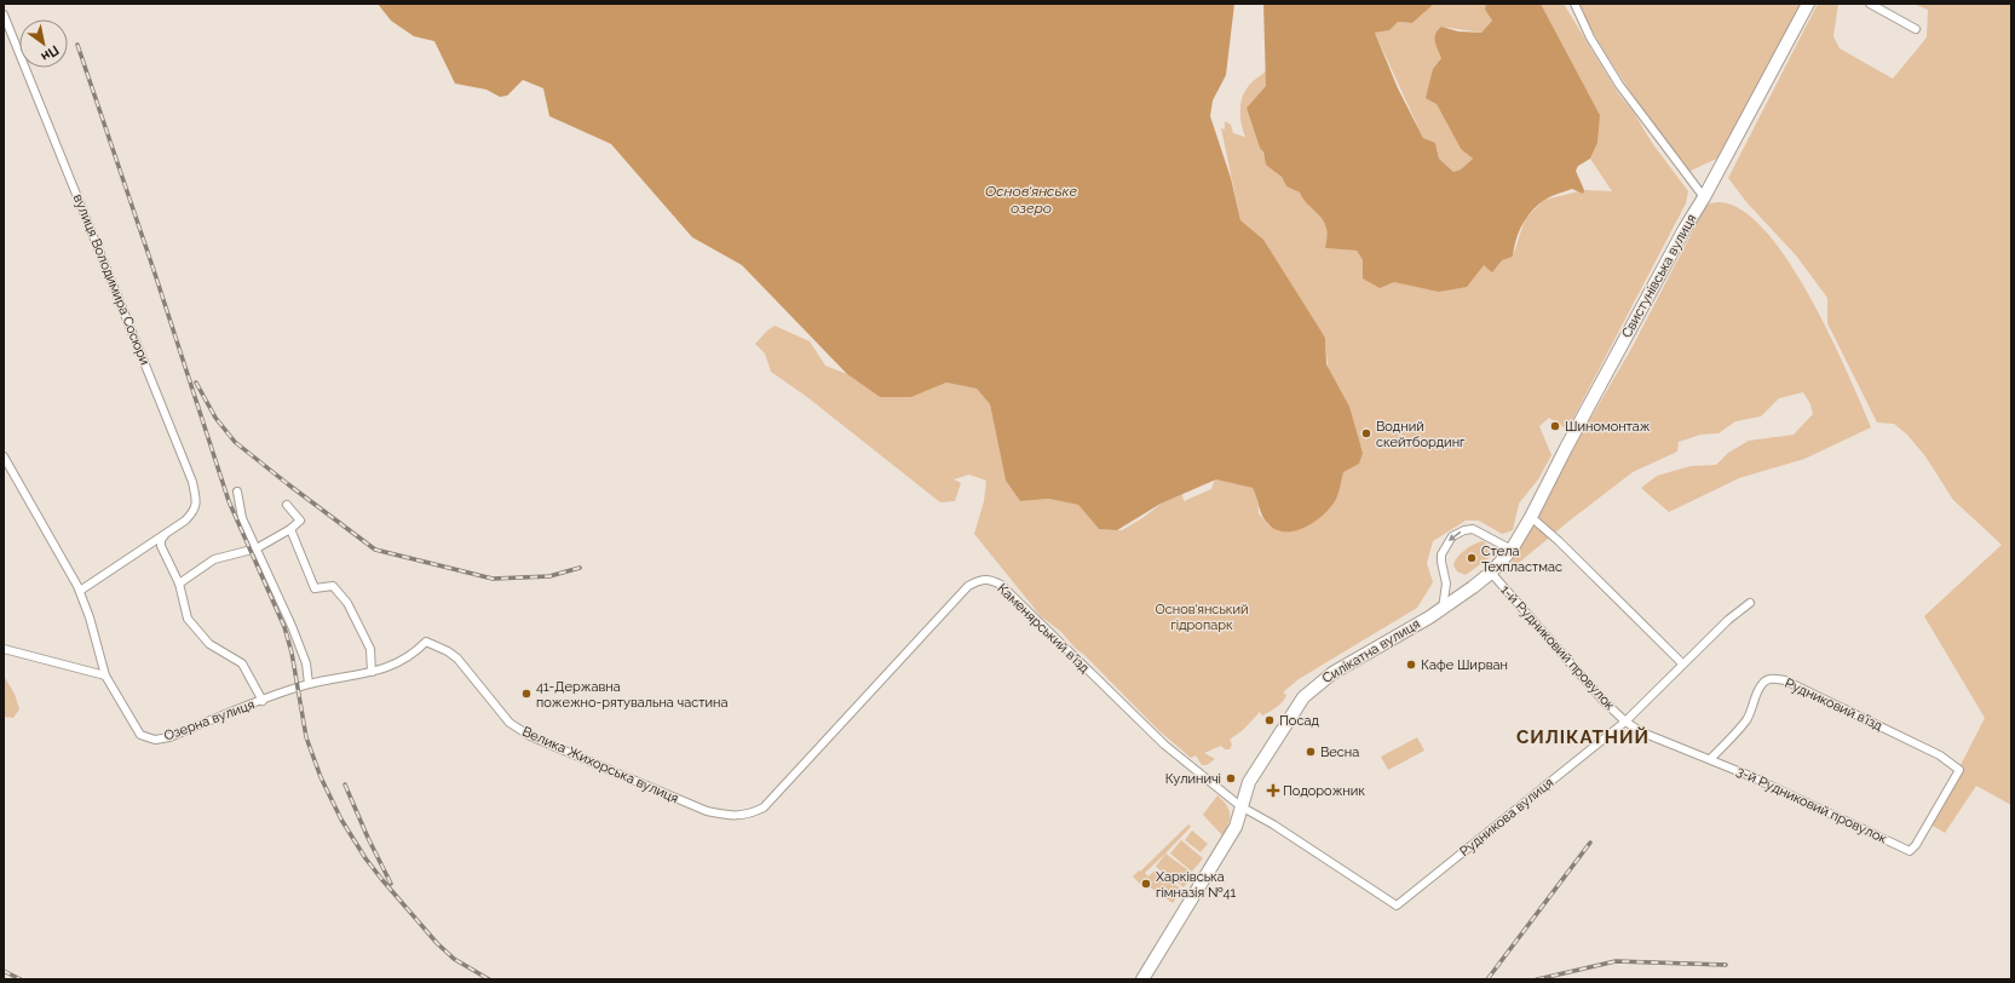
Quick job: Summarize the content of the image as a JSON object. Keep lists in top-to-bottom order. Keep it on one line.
{"streets":{"main road":["Свистунівська вулиця","Силікатна вулиця"],"street":["вулиця Володимира Сосюри","Каменярський в’їзд","1-й Рудниковий провулок","Рудниковий в’їзд","Озерна вулиця","Велика Жихорська вулиця","3-й Рудниковий провулок","Рудникова вулиця"]},"crossings":[["Свистунівська вулиця","Силікатна вулиця"],["вулиця Володимира Сосюри","Озерна вулиця"],["Каменярський в’їзд","Силікатна вулиця"],["Каменярський в’їзд","Велика Жихорська вулиця"],["Каменярський в’їзд","Рудникова вулиця"],["1-й Рудниковий провулок","Силікатна вулиця"],["1-й Рудниковий провулок","3-й Рудниковий провулок"],["1-й Рудниковий провулок","Рудникова вулиця"],["Силікатна вулиця","Рудникова вулиця"],["Рудниковий в’їзд","3-й Рудниковий провулок"],["Озерна вулиця","Велика Жихорська вулиця"],["3-й Рудниковий провулок","Рудникова вулиця"]],"districts":["СИЛІКАТНИЙ"],"water":["Основ'янське озеро"],"parks":["Основ'янський гідропарк"],"places":{"other":["Шиномонтаж","Водний скейтбординг","Стела Техпластмас","Кафе Ширван","41-Державна пожежно-рятувальна частина","Посад","Весна","Кулиничі","Харківська гімназія №41"],"health":["Подорожник"]},"north":"bottom right"}
